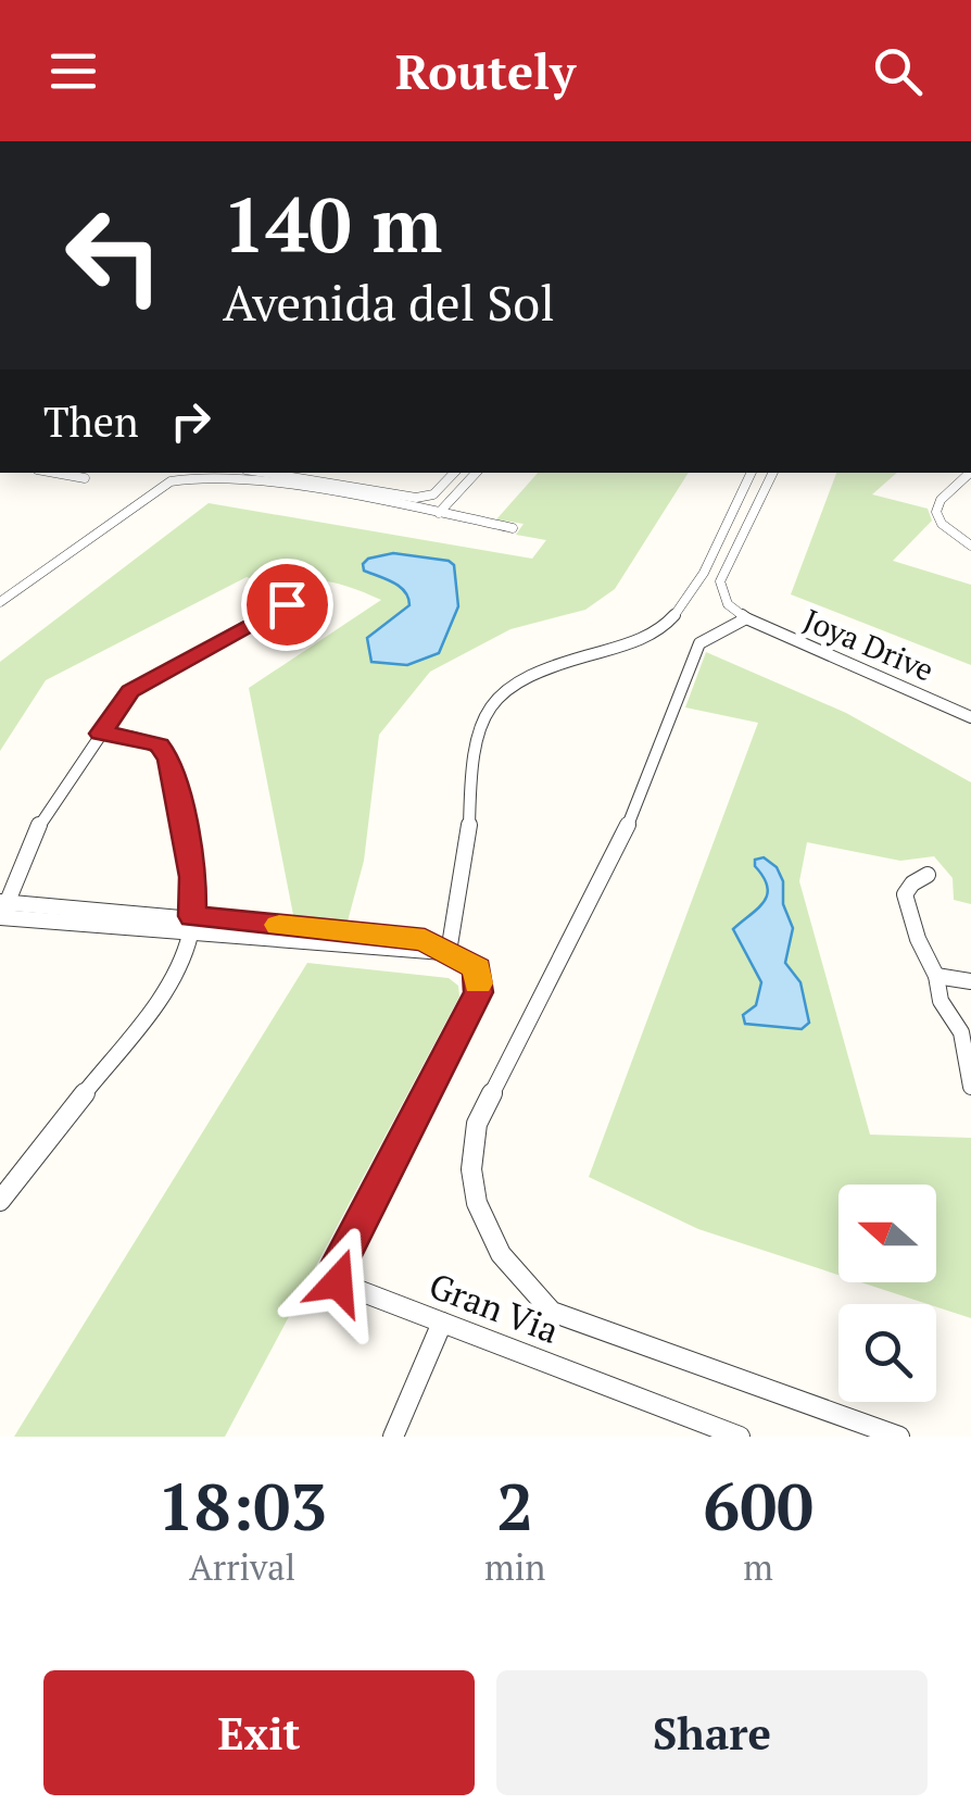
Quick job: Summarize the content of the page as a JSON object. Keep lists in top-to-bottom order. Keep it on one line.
{"streets":{"street":["Joya Drive","Gran Via"]},"north":"left","page":{"header":"Routely","turn":["140 m","Avenida del Sol"],"then":"Then","eta":["18:03","Arrival","2","min","600","m"],"buttons":["Exit","Share"]}}
